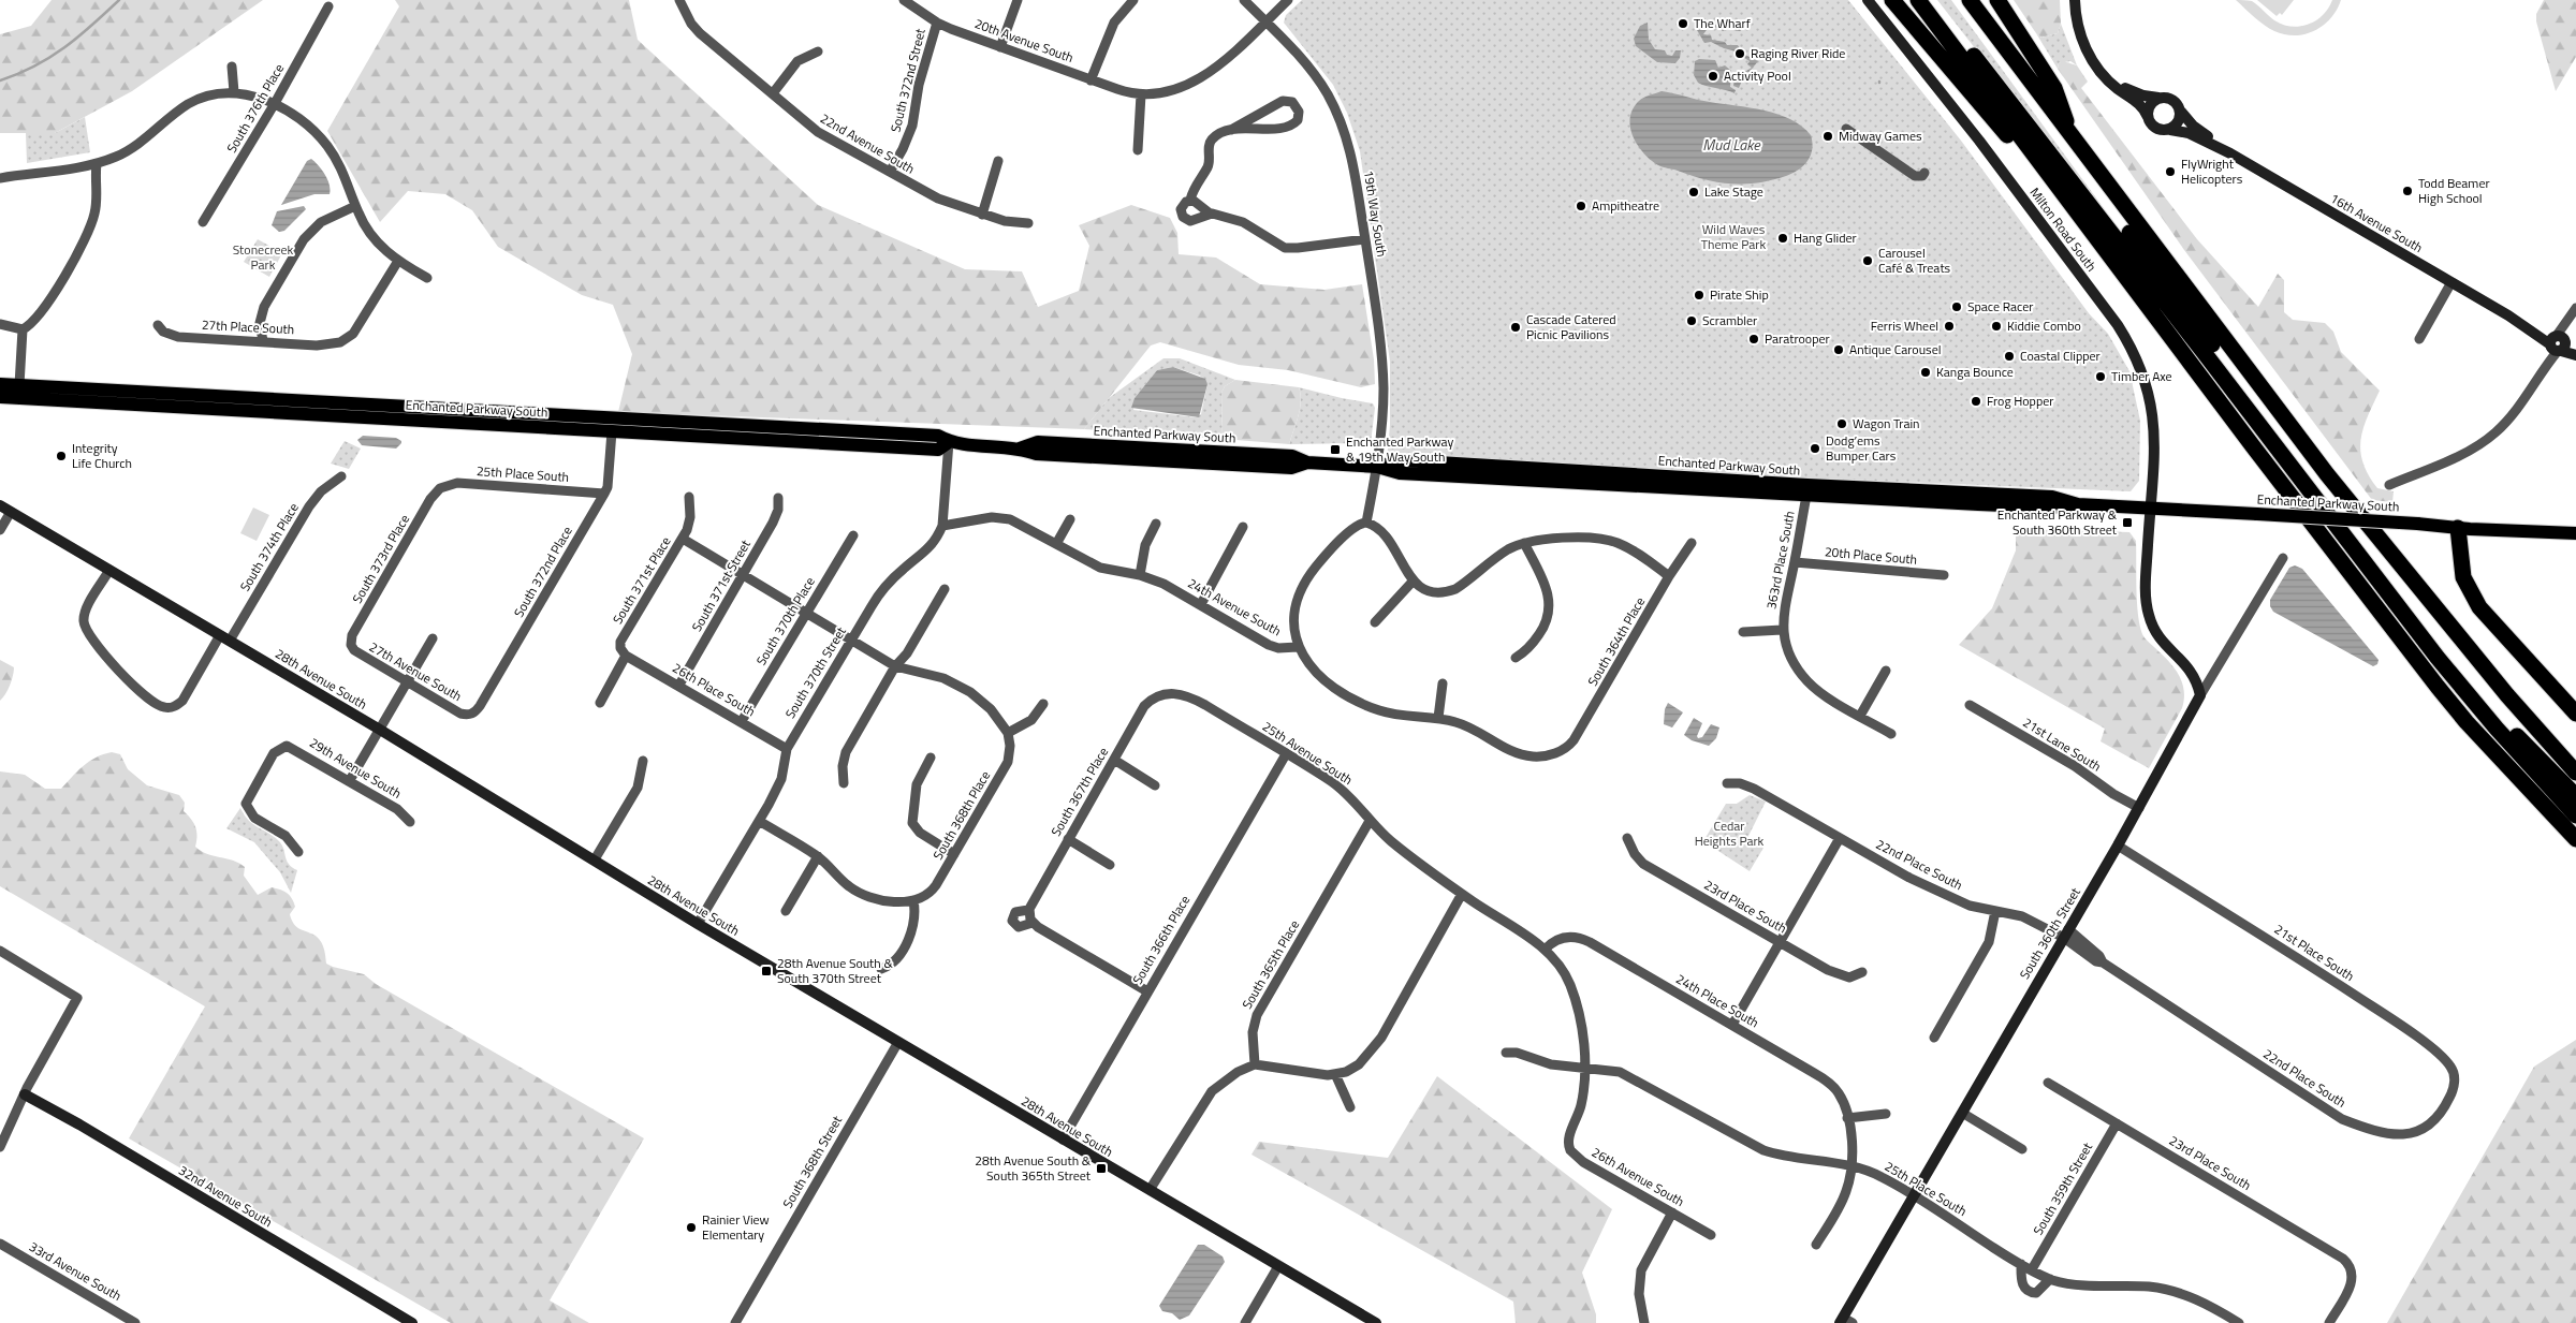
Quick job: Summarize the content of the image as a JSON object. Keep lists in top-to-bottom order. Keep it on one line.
{"streets":{"main road":["Enchanted Parkway South"],"street":["20th Avenue South","South 372nd Street","South 376th Place","22nd Avenue South","19th Way South","16th Avenue South","Milton Road South","27th Place South","25th Place South","South 374th Place","20th Place South","South 373rd Place","363rd Place South","South 372nd Place","South 371st Place","South 371st Street","24th Avenue South","South 370th Place","South 364th Place","27th Avenue South","South 370th Street","28th Avenue South","26th Place South","21st Lane South","25th Avenue South","29th Avenue South","South 367th Place","South 368th Place","22nd Place South","23rd Place South","South 360th Street","South 366th Place","21st Place South","South 365th Place","24th Place South","South 368th Street","26th Avenue South","South 359th Street","32nd Avenue South","33rd Avenue South"]},"crossings":[["20th Avenue South","South 372nd Street"],["20th Avenue South","19th Way South"],["South 372nd Street","22nd Avenue South"],["19th Way South","Enchanted Parkway South"],["Milton Road South","Enchanted Parkway South"],["Enchanted Parkway South","363rd Place South"],["Enchanted Parkway South","South 372nd Place"],["Enchanted Parkway South","South 370th Street"],["25th Place South","South 373rd Place"],["25th Place South","South 372nd Place"],["25th Place South","25th Avenue South"],["25th Place South","South 360th Street"],["25th Place South","24th Place South"],["25th Place South","South 359th Street"],["South 374th Place","28th Avenue South"],["20th Place South","363rd Place South"],["South 373rd Place","27th Avenue South"],["South 372nd Place","27th Avenue South"],["South 371st Place","26th Place South"],["South 371st Street","26th Place South"],["24th Avenue South","South 370th Street"],["South 370th Place","26th Place South"],["South 370th Street","28th Avenue South"],["South 370th Street","26th Place South"],["28th Avenue South","South 366th Place"],["28th Avenue South","South 368th Street"],["21st Lane South","South 360th Street"],["25th Avenue South","South 367th Place"],["25th Avenue South","South 366th Place"],["25th Avenue South","South 365th Place"],["25th Avenue South","24th Place South"],["25th Avenue South","26th Avenue South"],["South 367th Place","South 366th Place"],["22nd Place South","South 360th Street"],["22nd Place South","21st Place South"],["23rd Place South","South 359th Street"],["South 360th Street","21st Place South"]],"water":["Mud Lake"],"parks":["Wild Waves Theme Park","Stonecreek Park","Cedar Heights Park"],"places":{"other":["The Wharf","Raging River Ride","Activity Pool","Midway Games","FlyWright Helicopters","Todd Beamer High School","Lake Stage","Ampitheatre","Hang Glider","Carousel Café & Treats","Pirate Ship","Space Racer","Scrambler","Ferris Wheel","Kiddie Combo","Cascade Catered Picnic Pavilions","Paratrooper","Antique Carousel","Coastal Clipper","Kanga Bounce","Timber Axe","Frog Hopper","Wagon Train","Dodg’ems Bumper Cars","Integrity Life Church","Rainier View Elementary"],"transit":["Enchanted Parkway & 19th Way South","Enchanted Parkway & South 360th Street","28th Avenue South & South 370th Street","28th Avenue South & South 365th Street"]}}
